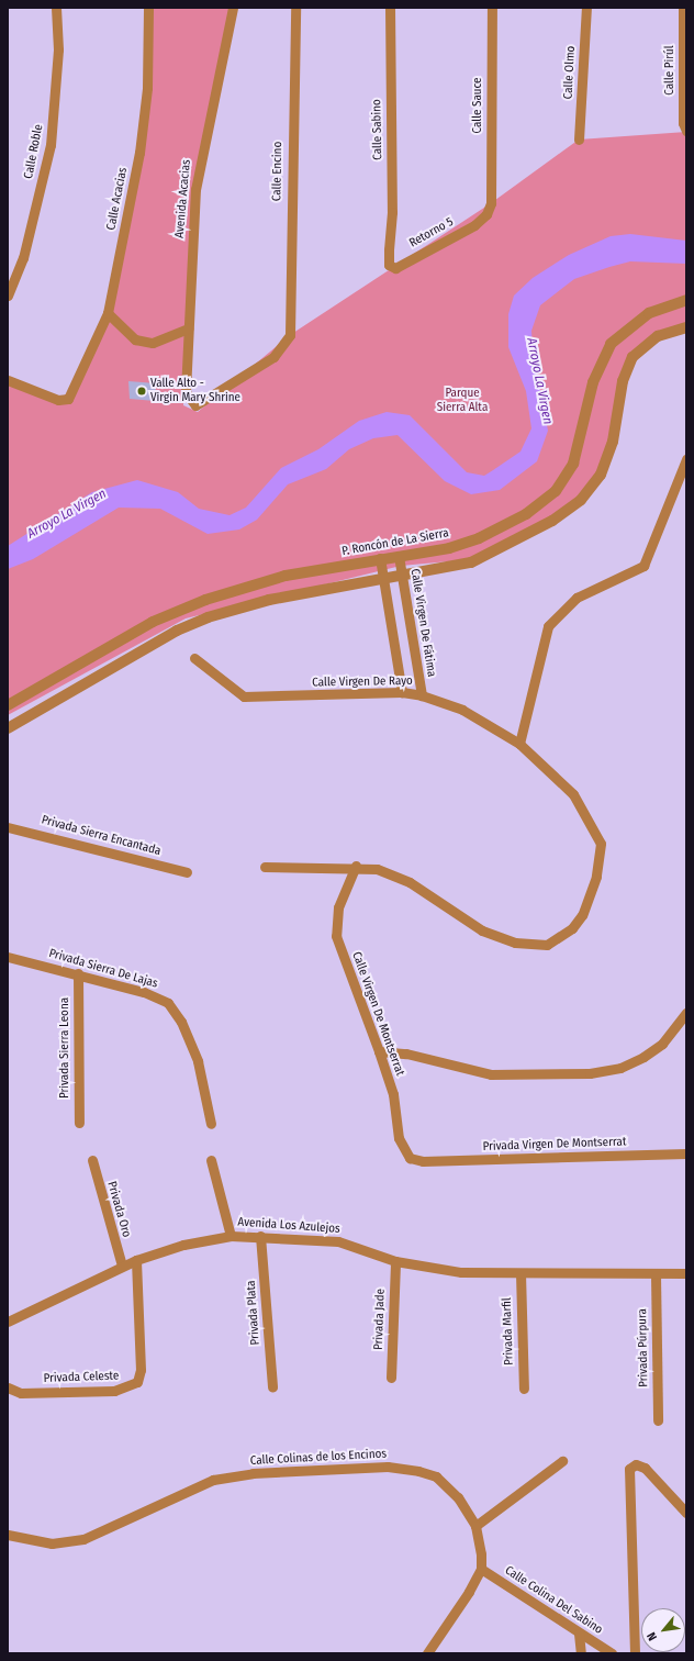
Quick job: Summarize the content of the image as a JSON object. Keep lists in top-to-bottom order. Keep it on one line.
{"streets":{"street":["Calle Pirúl","Calle Olmo","Calle Sauce","Calle Sabino","Calle Roble","Calle Encino","Calle Acacias","Avenida Acacias","Retorno 5","P. Roncón de La Sierra","Calle Virgen De Fátima","Calle Virgen De Rayo","Privada Sierra Encantada","Privada Sierra De Lajas","Calle Virgen De Montserrat","Privada Sierra Leona","Privada Virgen De Montserrat","Privada Oro","Avenida Los Azulejos","Privada Plata","Privada Jade","Privada Marfil","Privada Púrpura","Privada Celeste","Calle Colinas de los Encinos","Calle Colina Del Sabino"]},"crossings":[["Calle Sauce","Retorno 5"],["Calle Sabino","Retorno 5"],["Calle Encino","Avenida Acacias"],["P. Roncón de La Sierra","Calle Virgen De Fátima"],["Calle Virgen De Fátima","Calle Virgen De Rayo"],["Calle Virgen De Rayo","Calle Virgen De Montserrat"],["Privada Sierra De Lajas","Privada Sierra Leona"],["Calle Virgen De Montserrat","Privada Virgen De Montserrat"],["Privada Oro","Avenida Los Azulejos"],["Avenida Los Azulejos","Privada Plata"],["Avenida Los Azulejos","Privada Jade"],["Avenida Los Azulejos","Privada Marfil"],["Avenida Los Azulejos","Privada Púrpura"],["Avenida Los Azulejos","Privada Celeste"],["Calle Colinas de los Encinos","Calle Colina Del Sabino"]],"water":["Arroyo La Virgen"],"parks":["Parque Sierra Alta"],"places":["Valle Alto - Virgin Mary Shrine"],"north":"bottom left"}
